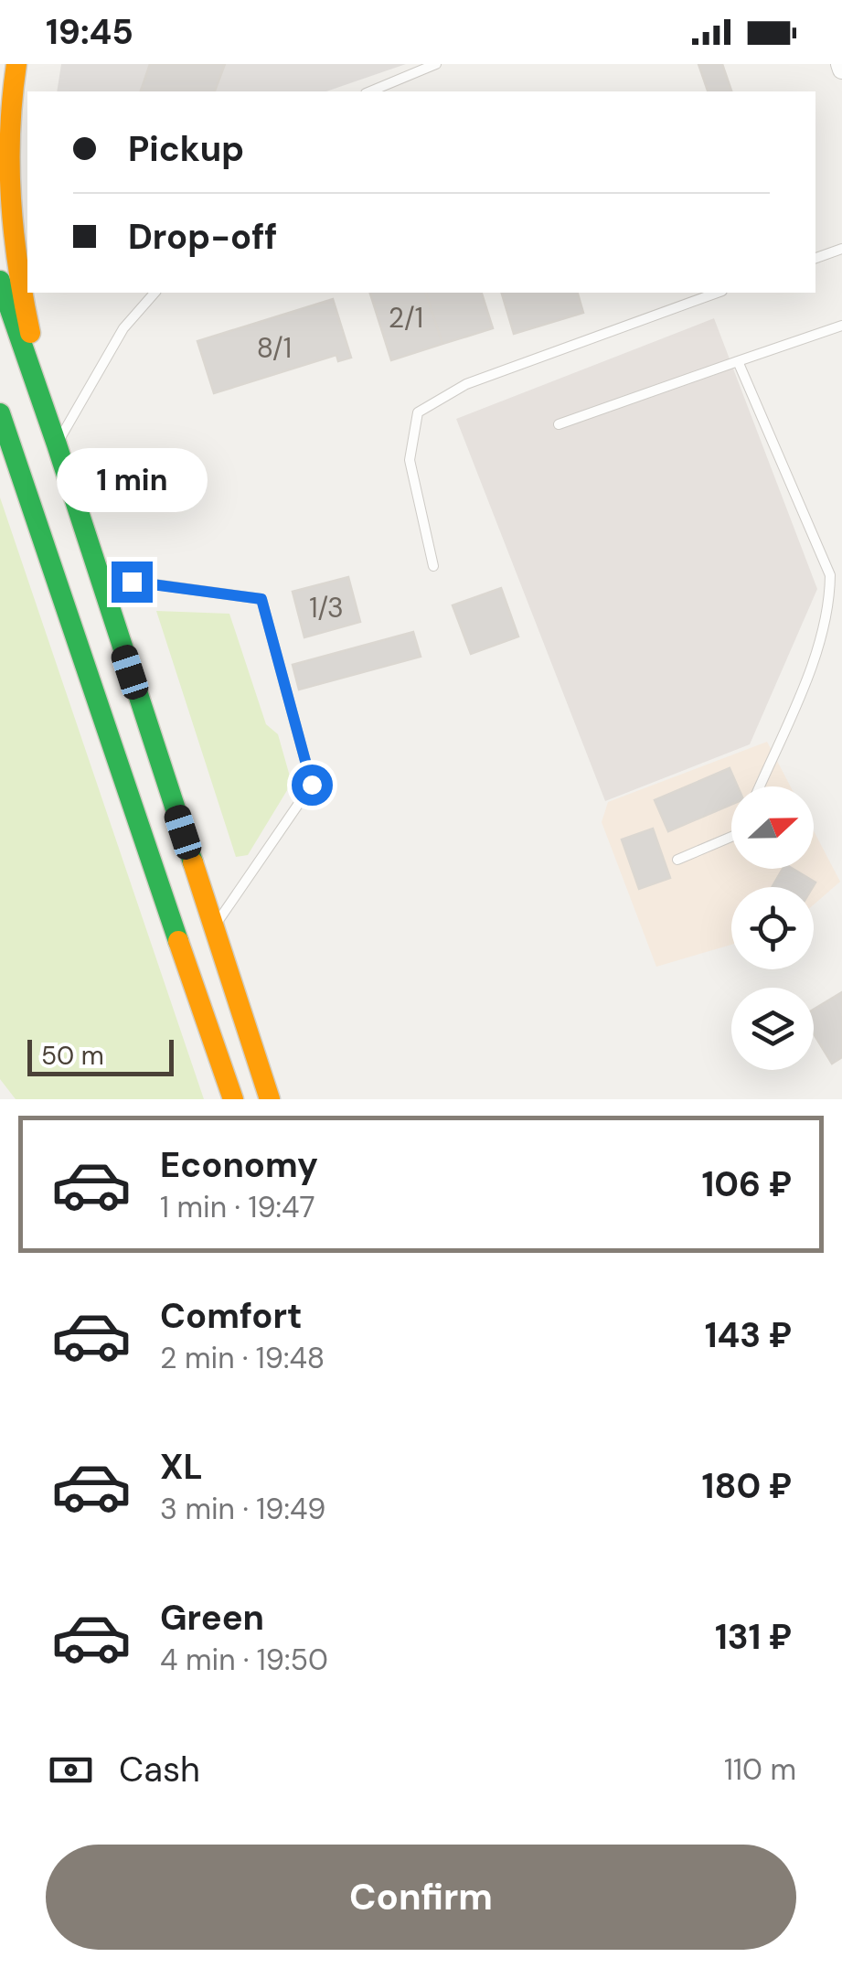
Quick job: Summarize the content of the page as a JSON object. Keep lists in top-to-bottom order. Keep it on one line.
{"house_numbers":["2/1","8/1","1/3"],"scale_bar":"50 m","north":"right","page":{"status":"19:45","banner":["Pickup","Drop-off"],"bubble":"1 min","scale":"50 m","list":[{"name":"Economy","note":"1 min · 19:47","value":"106 ₽"},{"name":"Comfort","note":"2 min · 19:48","value":"143 ₽"},{"name":"XL","note":"3 min · 19:49","value":"180 ₽"},{"name":"Green","note":"4 min · 19:50","value":"131 ₽"}],"pay":["Cash","110 m"],"buttons":"Confirm"}}
